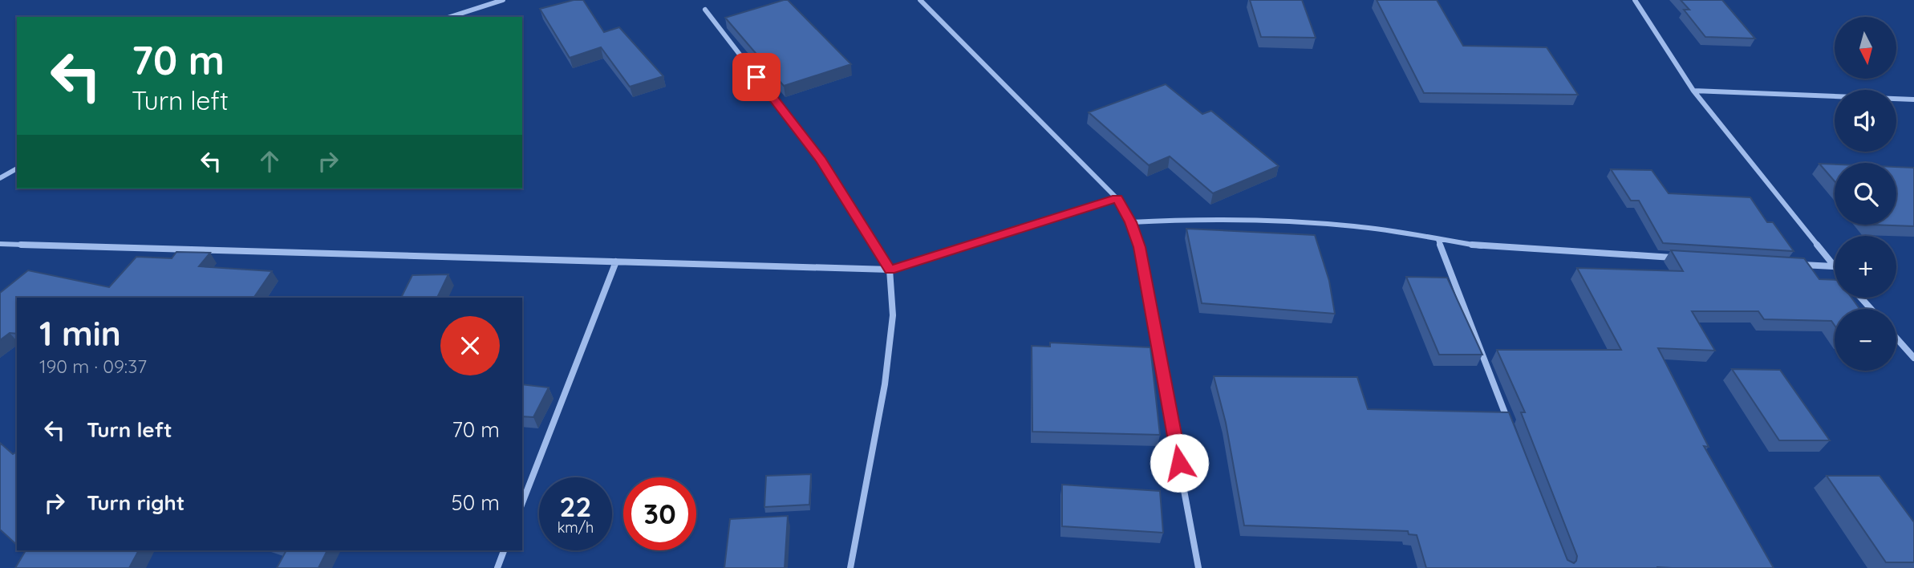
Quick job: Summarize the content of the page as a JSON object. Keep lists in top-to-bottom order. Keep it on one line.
{"north":"bottom","page":{"map_buttons":["+","−"],"turn":["70 m","Turn left"],"heading":["1 min","190 m · 09:37"],"list":[{"name":"Turn left","value":"70 m"},{"name":"Turn right","value":"50 m"}],"speed":"22 km/h","limit":"30"}}
